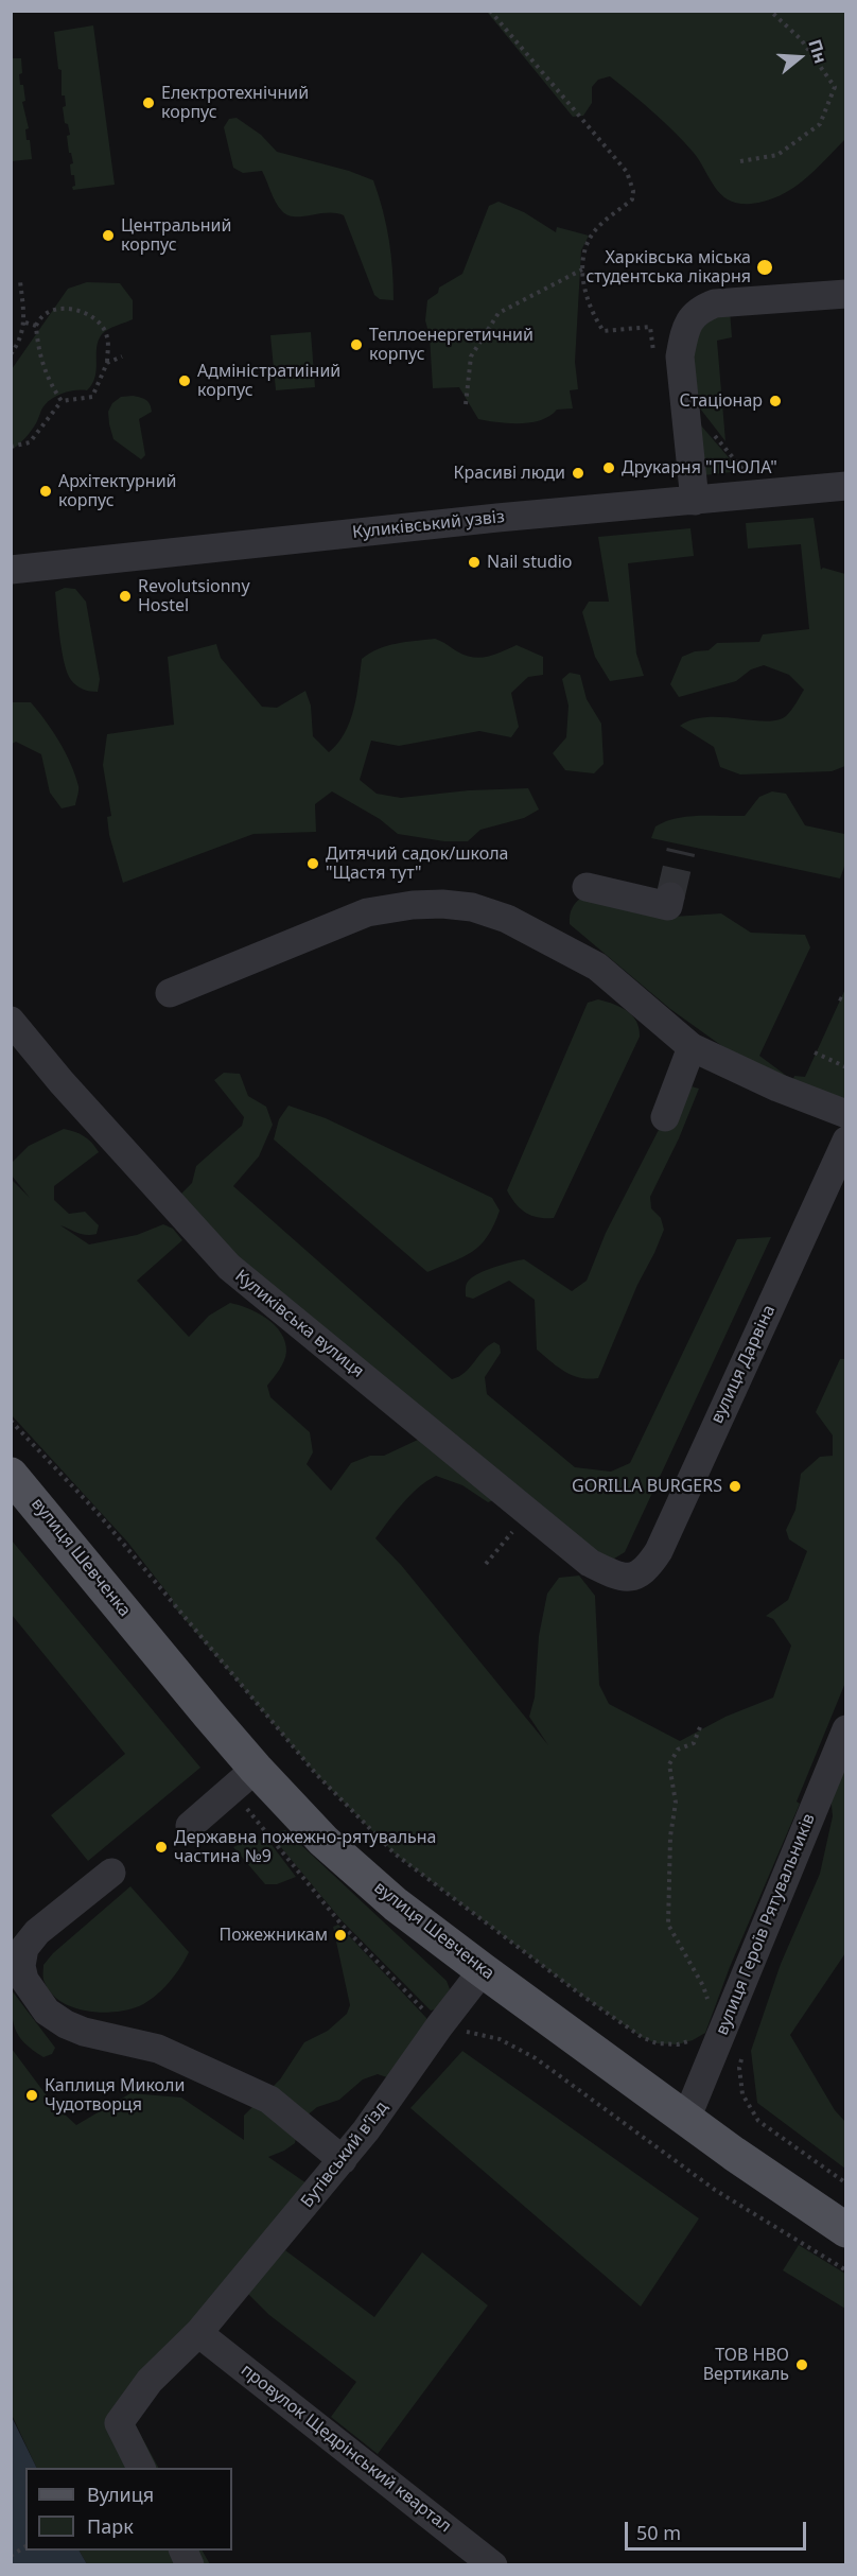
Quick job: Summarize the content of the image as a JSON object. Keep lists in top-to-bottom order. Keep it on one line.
{"streets":{"main road":["вулиця Шевченка"],"street":["Куликівський узвіз","Куликівська вулиця","вулиця Дарвіна","вулиця Героїв Рятувальників","Бутівський в’їзд","провулок Щедрінський квартал"]},"crossings":[["Куликівська вулиця","вулиця Дарвіна"],["вулиця Шевченка","вулиця Героїв Рятувальників"],["вулиця Шевченка","Бутівський в’їзд"],["Бутівський в’їзд","провулок Щедрінський квартал"]],"places":["Електротехнічний корпус","Центральний корпус","Харківська міська студентська лікарня","Теплоенергетичний корпус","Адміністратиіний корпус","Стаціонар","Друкарня \"ПЧОЛА\"","Красиві люди","Архітектурний корпус","Nail studio","Revolutsionny Hostel","Дитячий садок/школа \"Щастя тут\"","GORILLA BURGERS","Державна пожежно-рятувальна частина №9","Пожежникам","Каплиця Миколи Чудотворця","ТОВ НВО Вертикаль"],"legend":["Вулиця","Парк"],"scale_bar":"50 m","north":"right"}
